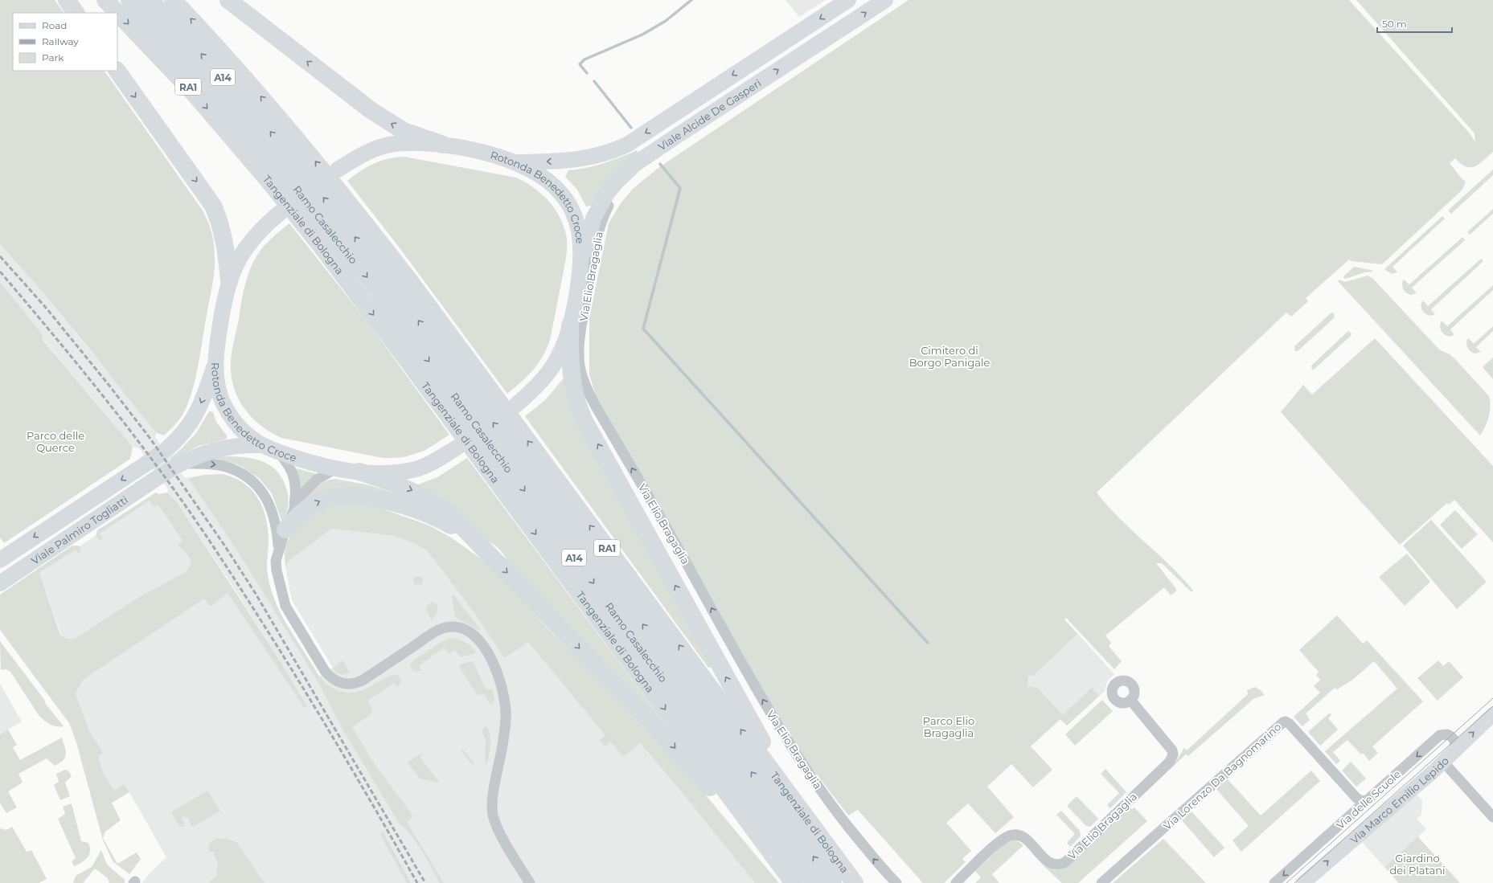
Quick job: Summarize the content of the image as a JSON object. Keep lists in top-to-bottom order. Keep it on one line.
{"streets":{"highway":["A14","RA1","Tangenziale di Bologna","Ramo Casalecchio"],"main road":["Viale Alcide De Gasperi","Rotonda Benedetto Croce","Viale Palmiro Togliatti","Via Marco Emilio Lepido"],"street":["Via Elio Bragaglia","Via Lorenzo Da Bagnomarino","Via delle Scuole"]},"crossings":[["Viale Alcide De Gasperi","Rotonda Benedetto Croce"],["Viale Alcide De Gasperi","Via Elio Bragaglia"],["Tangenziale di Bologna","Ramo Casalecchio"],["Via Lorenzo Da Bagnomarino","Via delle Scuole"],["Via delle Scuole","Via Marco Emilio Lepido"]],"one_way":["Via Elio Bragaglia","Via delle Scuole","Via Marco Emilio Lepido"],"parks":["Cimitero di Borgo Panigale","Parco delle Querce","Parco Elio Bragaglia","Giardino dei Platani"],"legend":["Road","Railway","Park"],"scale_bar":"50 m"}
